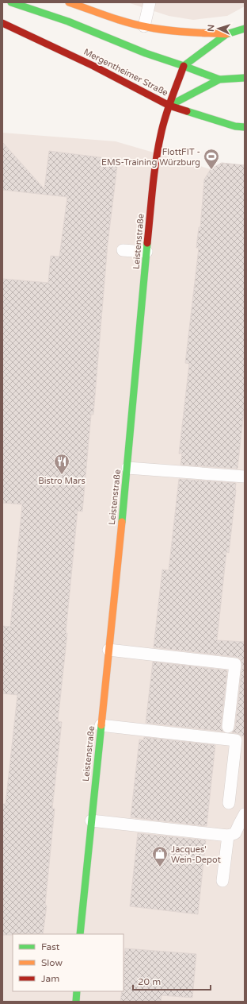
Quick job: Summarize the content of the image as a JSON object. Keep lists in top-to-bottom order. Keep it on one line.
{"streets":{"main road":["Mergentheimer Straße","Leistenstraße"]},"crossings":[["Mergentheimer Straße","Leistenstraße"]],"places":{"sports":["FlottFIT - EMS-Training Würzburg"],"restaurant":["Bistro Mars"],"shop":["Jacques' Wein-Depot"]},"legend":["Fast","Slow","Jam"],"scale_bar":"20 m","north":"left"}
